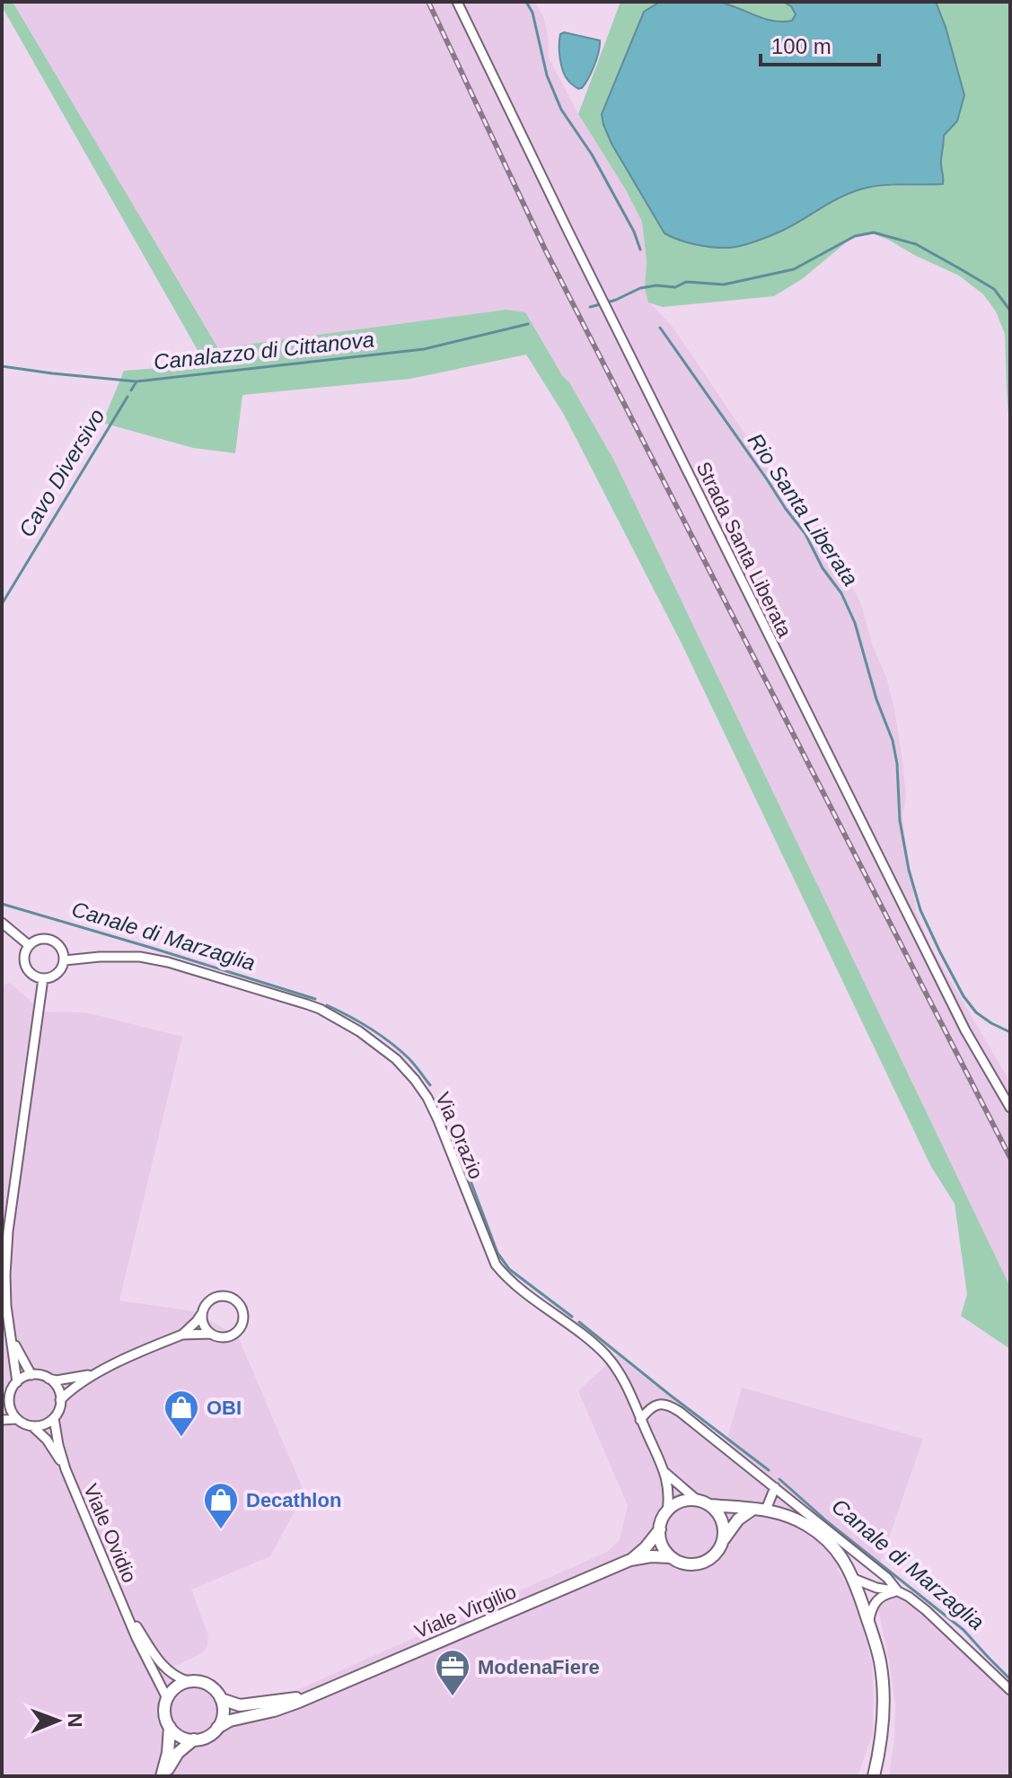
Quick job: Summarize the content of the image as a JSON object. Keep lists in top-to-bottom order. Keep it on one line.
{"streets":{"street":["Strada Santa Liberata","Via Orazio","Viale Ovidio","Viale Virgilio"]},"crossings":[["Via Orazio","Viale Virgilio"],["Viale Ovidio","Viale Virgilio"]],"water":["Canalazzo di Cittanova","Cavo Diversivo","Rio Santa Liberata","Canale di Marzaglia"],"places":{"shop":["OBI","Decathlon"],"office":["ModenaFiere"]},"scale_bar":"100 m","north":"right"}
